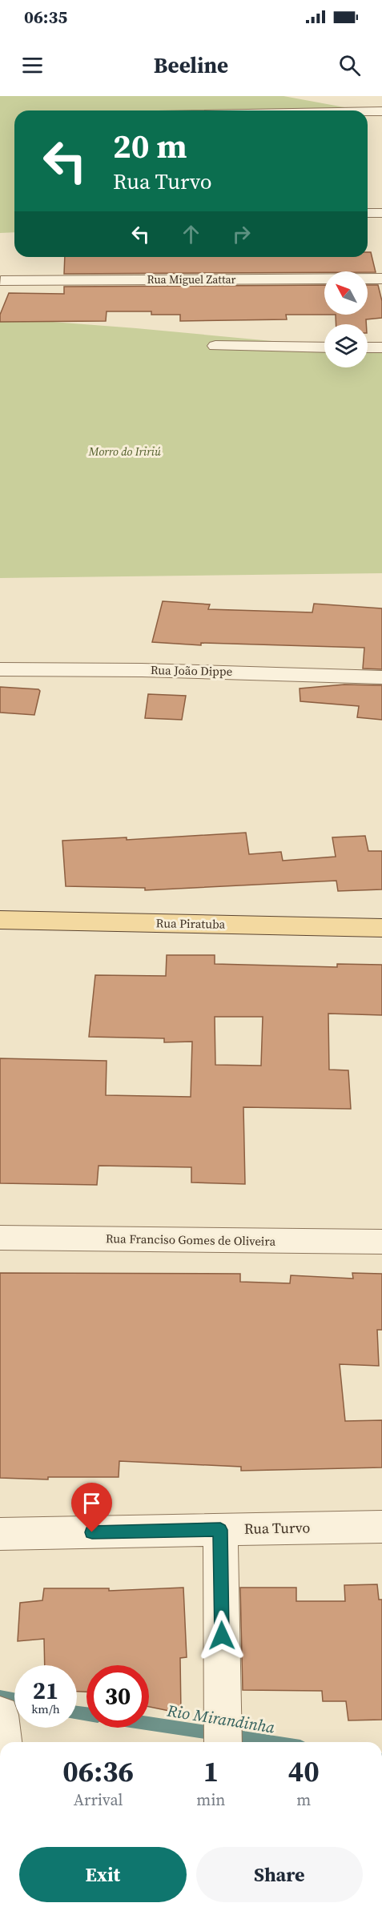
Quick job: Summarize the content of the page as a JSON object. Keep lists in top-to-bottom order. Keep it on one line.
{"streets":{"main road":["Rua Piratuba"],"street":["Rua Miguel Zattar","Rua João Dippe","Rua Franciso Gomes de Oliveira","Rua Turvo"]},"water":["Rio Mirandinha"],"parks":["Morro do Iririú"],"north":"top left","page":{"status":"06:35","header":"Beeline","turn":["20 m","Rua Turvo"],"speed":"21 km/h","limit":"30","eta":["06:36","Arrival","1","min","40","m"],"buttons":["Exit","Share"]}}
